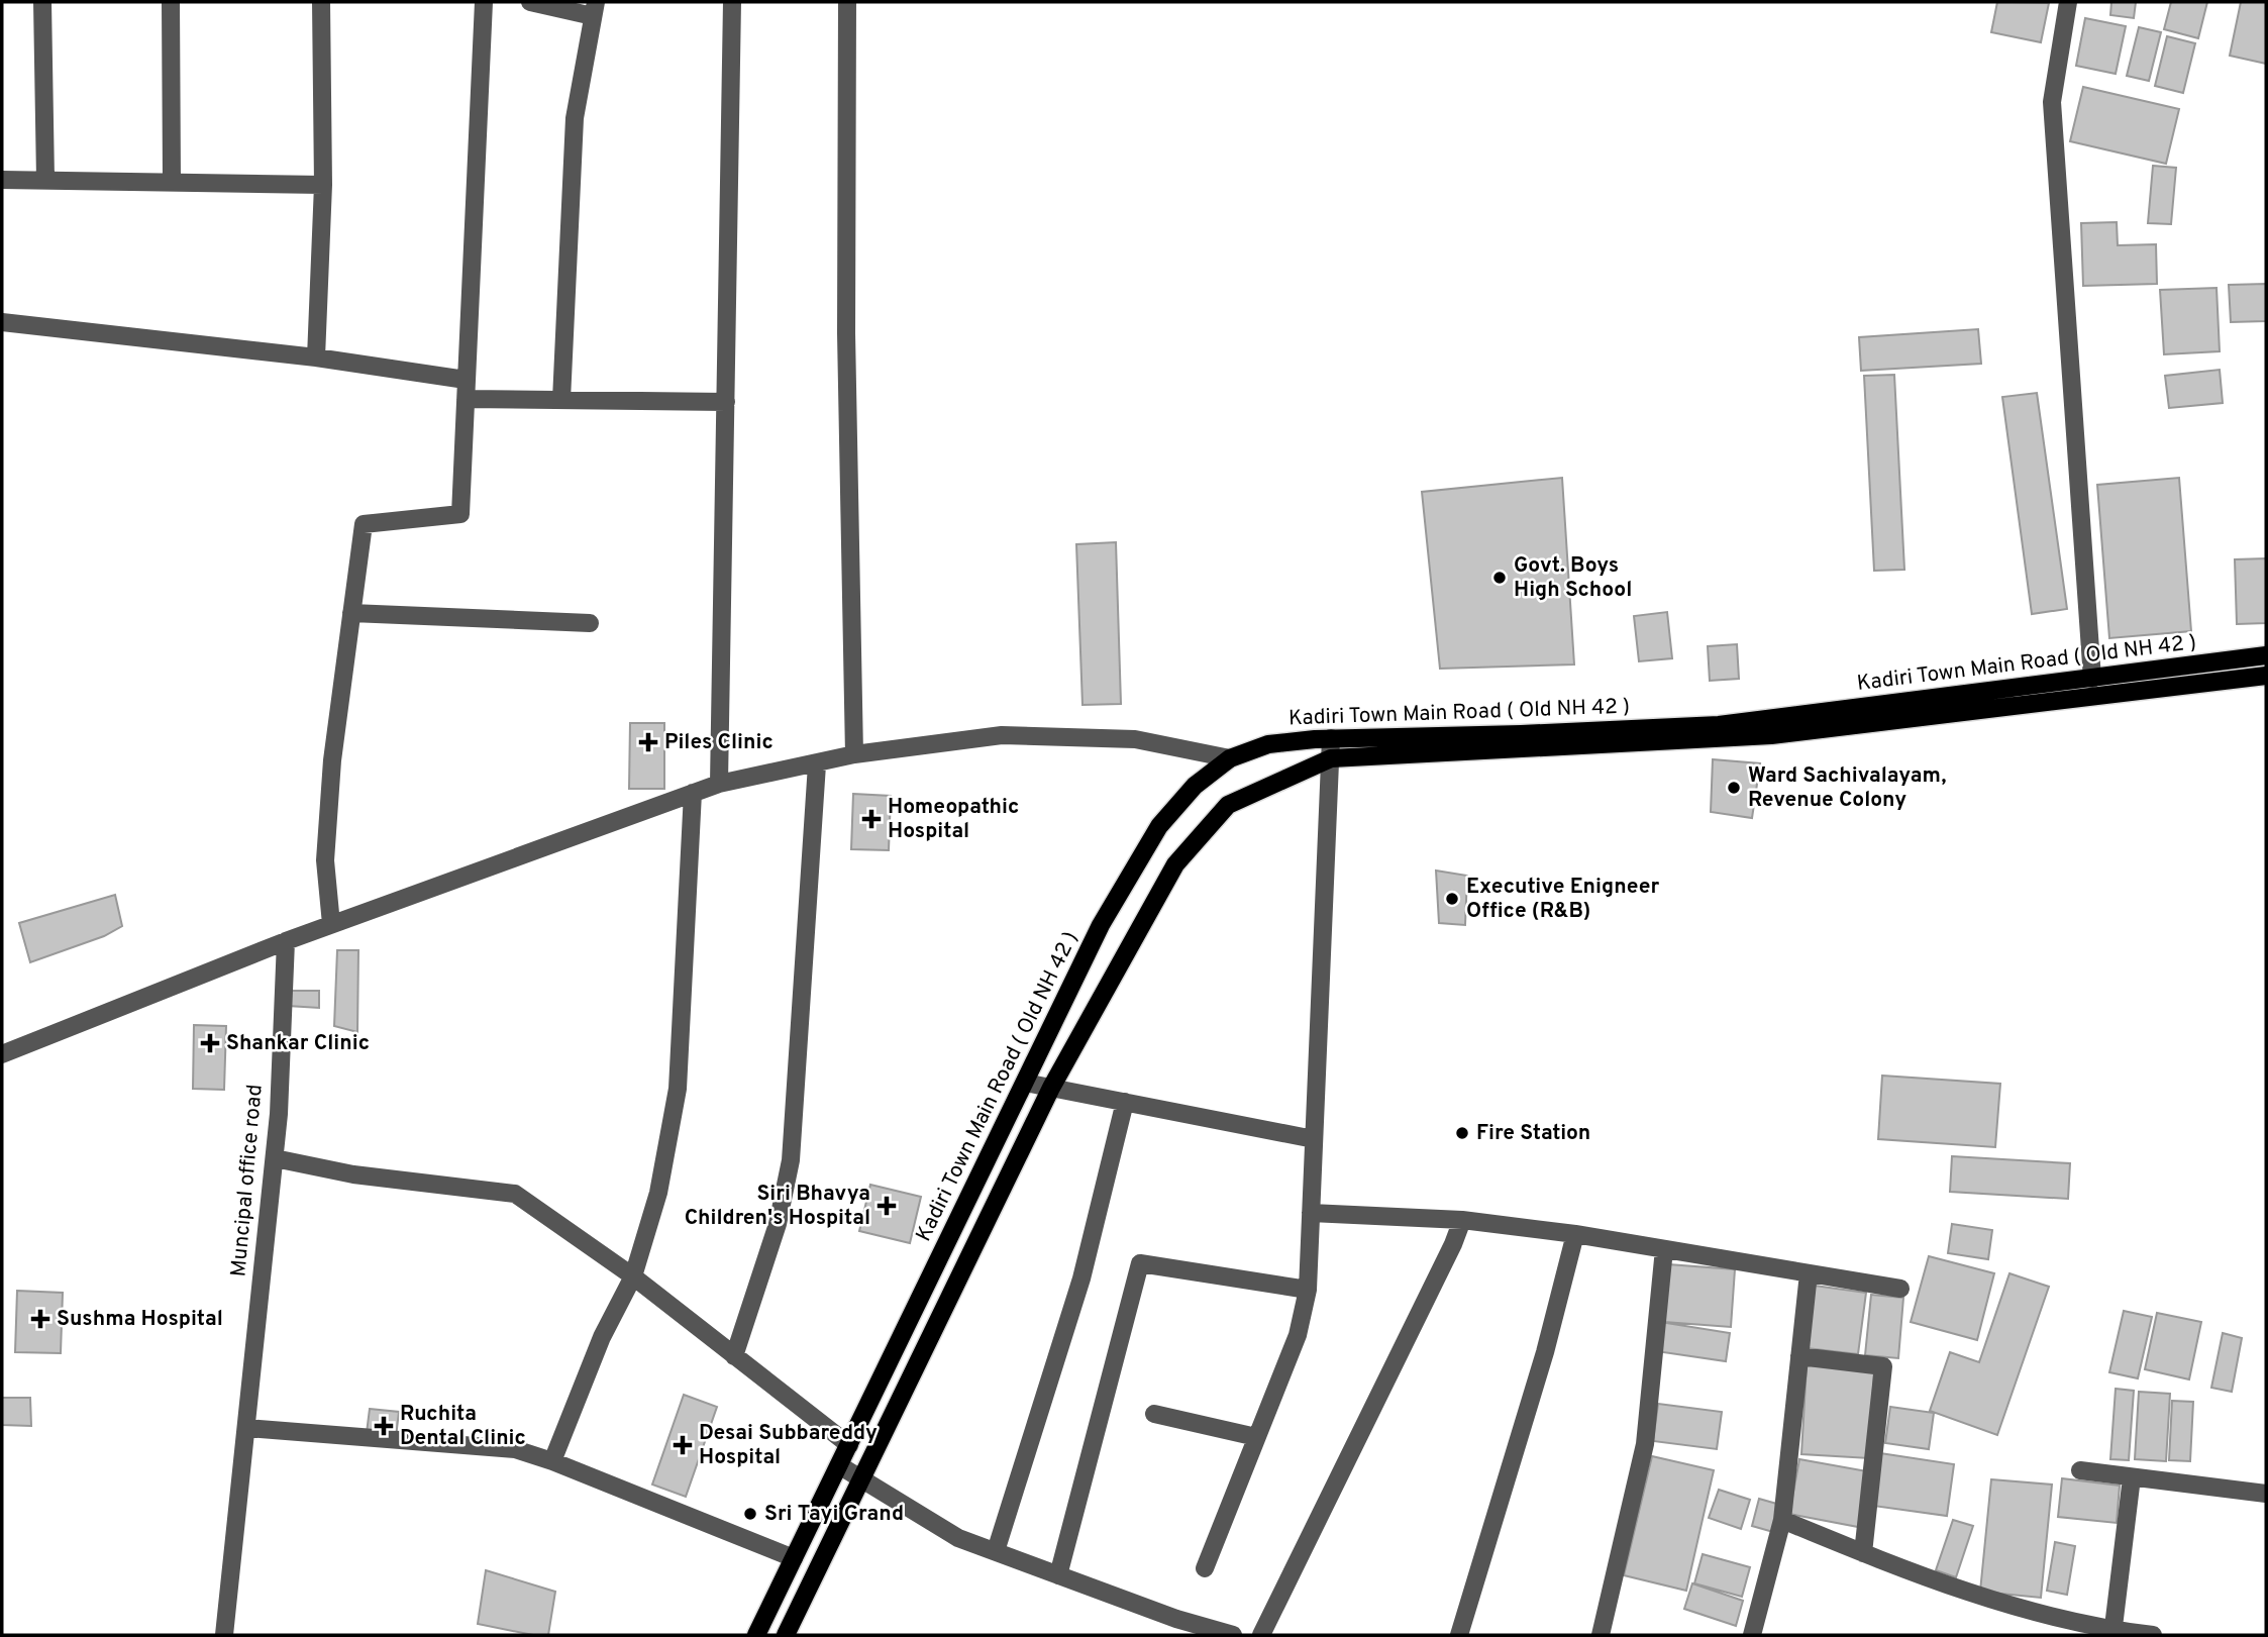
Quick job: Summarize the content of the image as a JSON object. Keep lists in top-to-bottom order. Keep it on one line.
{"streets":{"main road":["Kadiri Town Main Road ( Old NH 42 )"],"street":["Muncipal office road"]},"places":{"other":["Govt. Boys High School","Ward Sachivalayam, Revenue Colony","Executive Enigneer Office (R&B)","Fire Station","Sri Tayi Grand"],"health":["Piles Clinic","Homeopathic Hospital","Shankar Clinic","Siri Bhavya Children's Hospital","Sushma Hospital","Ruchita Dental Clinic","Desai Subbareddy Hospital"]}}
